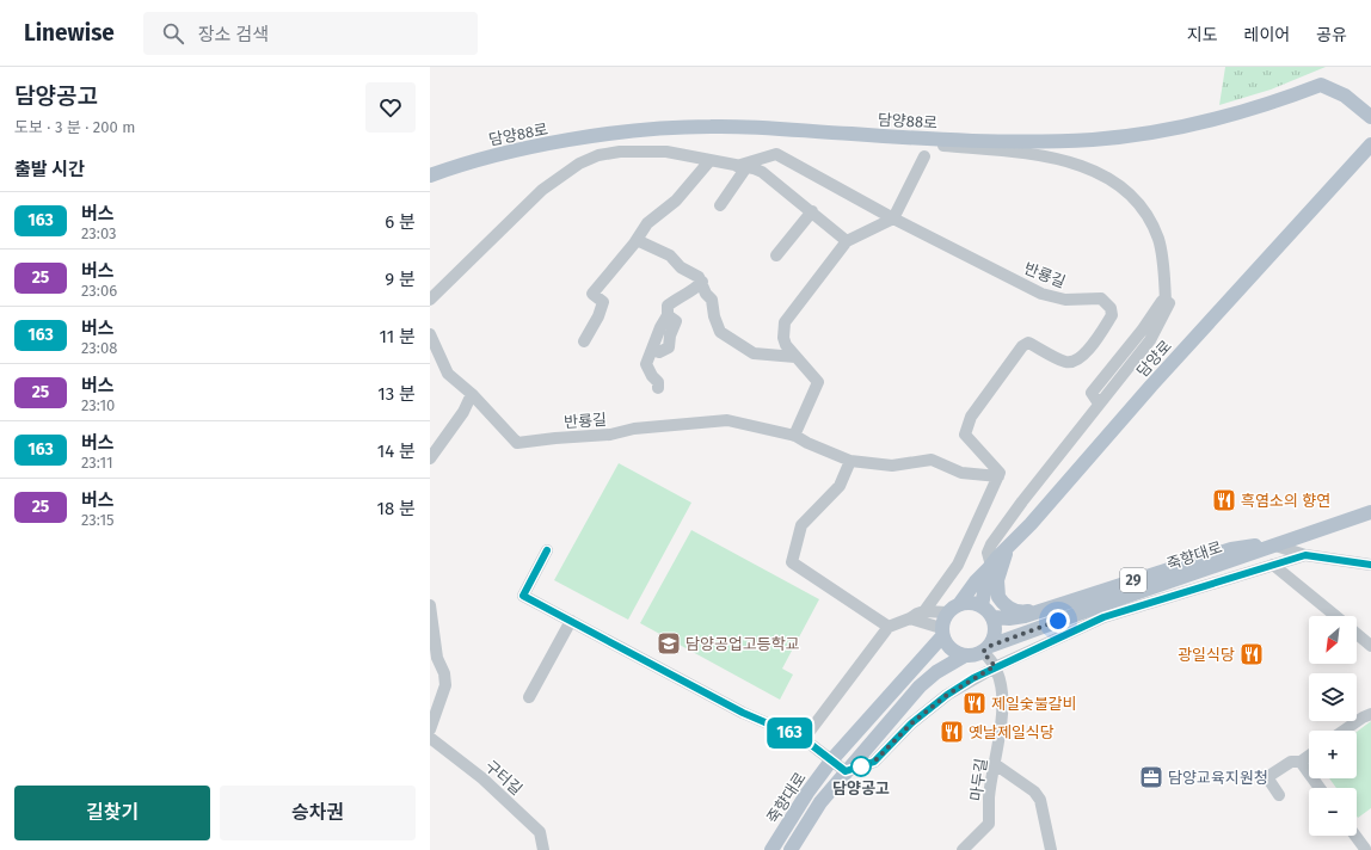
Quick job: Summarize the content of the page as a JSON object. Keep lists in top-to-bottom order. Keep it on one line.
{"streets":{"main road":["담양88로","담양로","죽향대로","29"],"street":["반룡길","구터길","마두길"]},"crossings":[["담양로","죽향대로"],["담양로","마두길"],["죽향대로","마두길"]],"places":{"restaurant":["흑염소의 향연","광일식당","제일숯불갈비","옛날제일식당"],"school or university":["담양공업고등학교"],"other":["담양공고"],"office":["담양교육지원청"]},"lines":["bus line 163"],"north":"bottom left","page":{"header":"Linewise","search":"장소 검색","nav":["지도","레이어","공유"],"heading":[["담양공고","도보 · 3 분 · 200 m"],"출발 시간"],"on_map":"163","list":[{"mark":"163","name":"버스","note":"23:03","value":"6 분"},{"mark":"25","name":"버스","note":"23:06","value":"9 분"},{"mark":"163","name":"버스","note":"23:08","value":"11 분"},{"mark":"25","name":"버스","note":"23:10","value":"13 분"},{"mark":"163","name":"버스","note":"23:11","value":"14 분"},{"mark":"25","name":"버스","note":"23:15","value":"18 분"}],"map_buttons":["+","−"],"buttons":["길찾기","승차권"]}}
